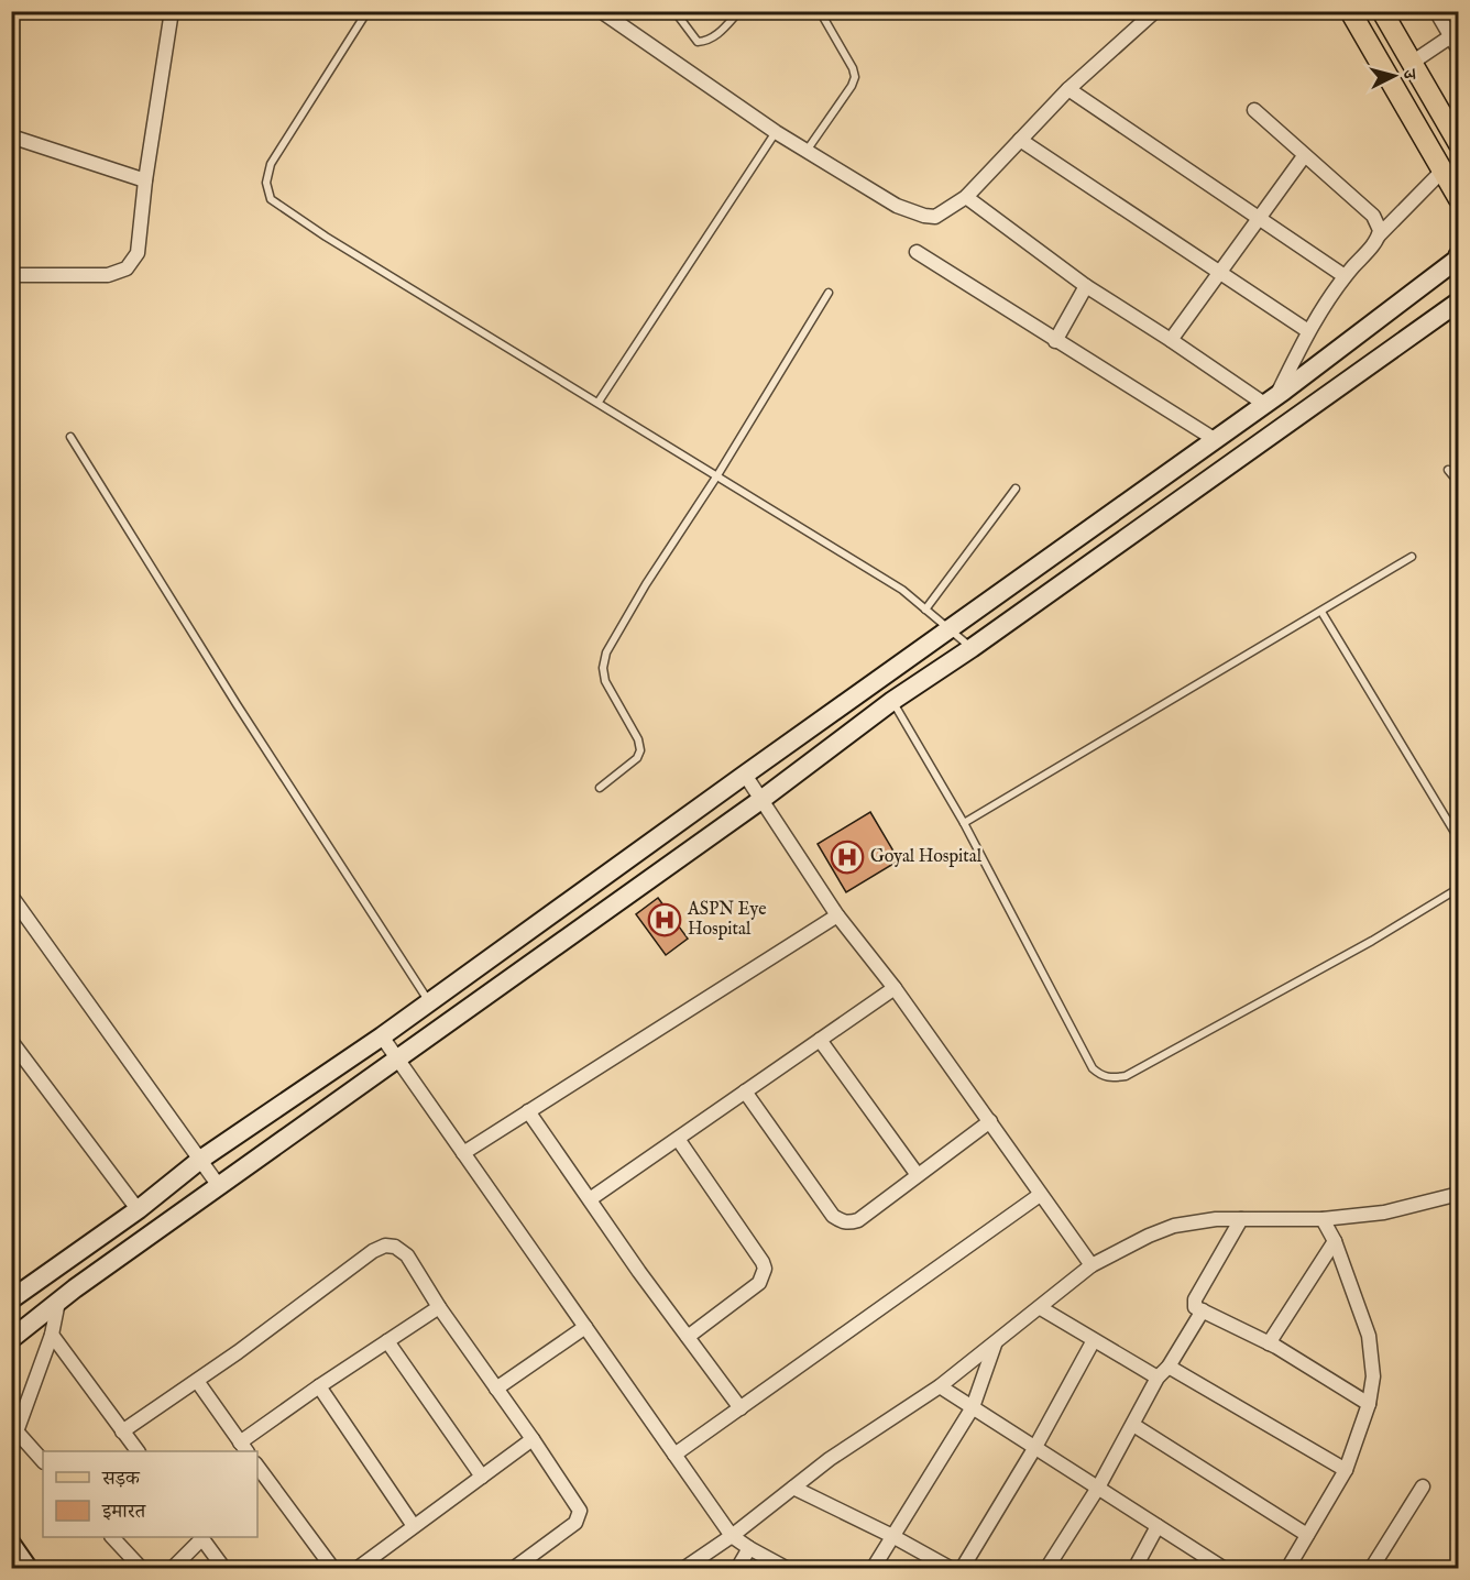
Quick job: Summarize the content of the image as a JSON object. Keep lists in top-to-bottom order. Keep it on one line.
{"places":{"hospital":["Goyal Hospital","ASPN Eye Hospital"]},"legend":["सड़क","इमारत"],"north":"right"}
